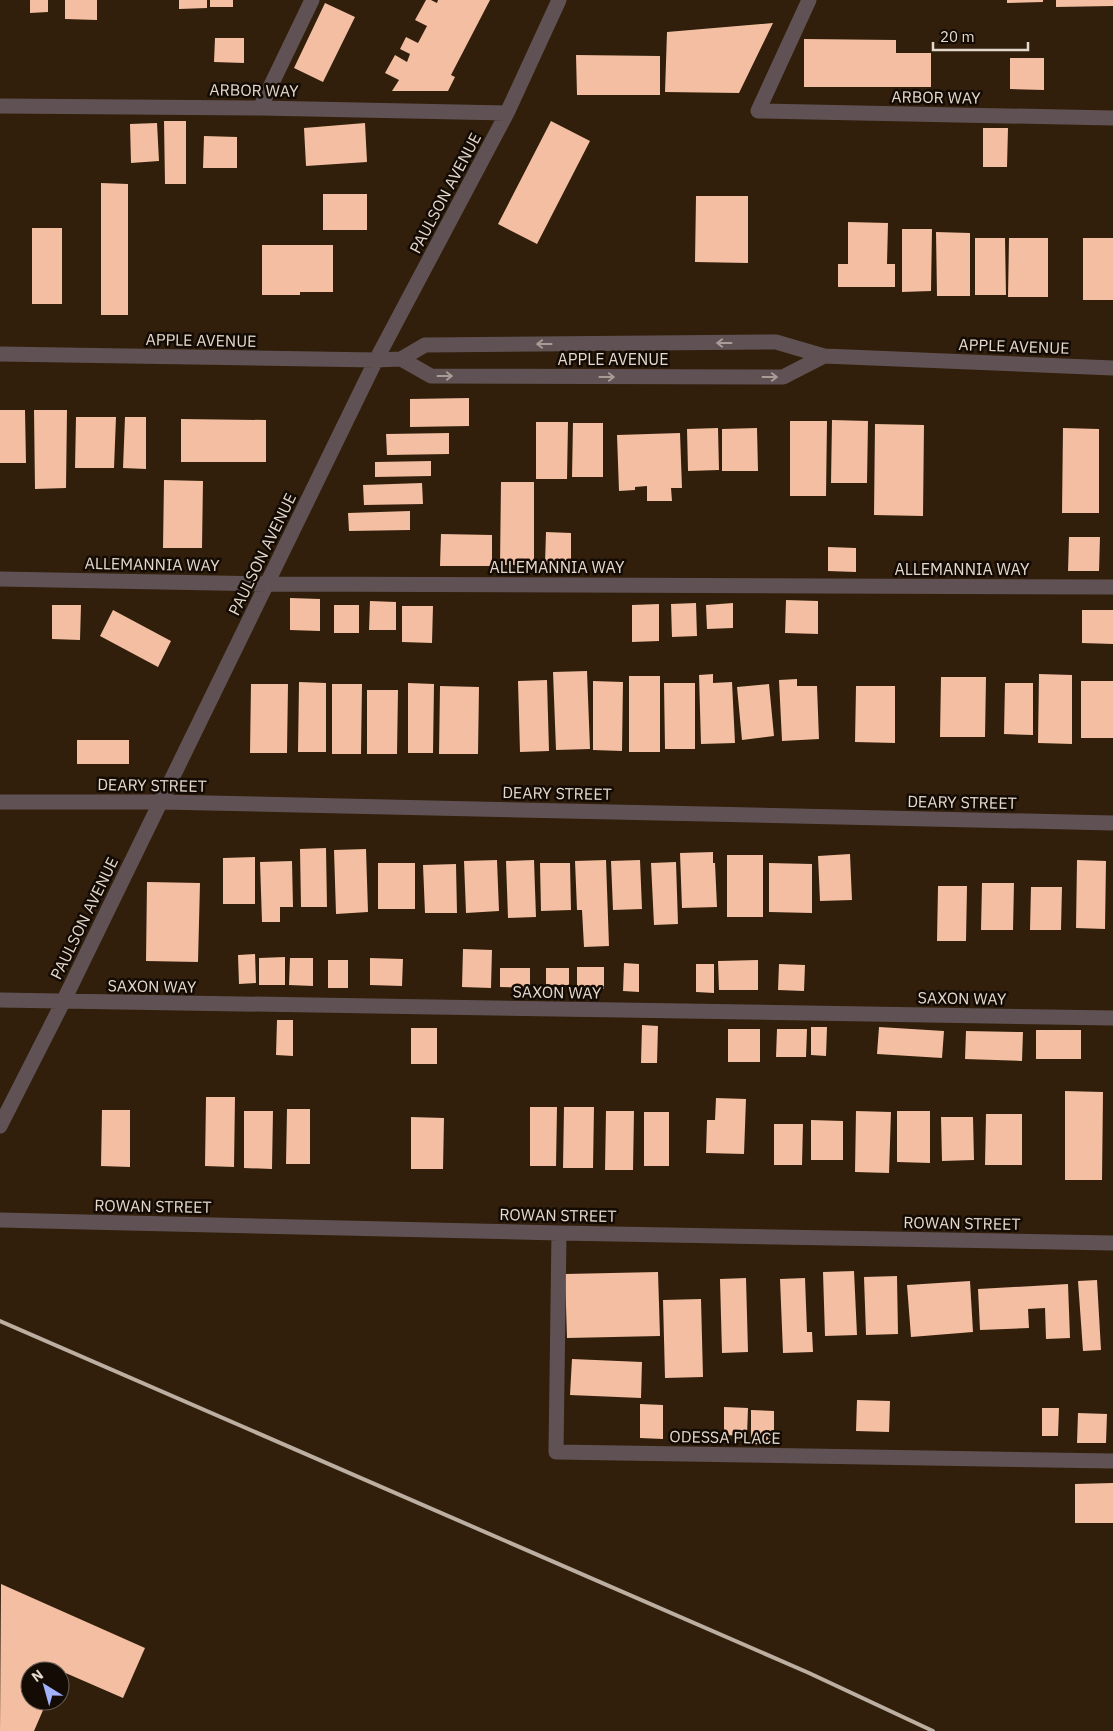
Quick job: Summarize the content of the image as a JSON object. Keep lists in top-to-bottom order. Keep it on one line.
{"streets":{"street":["ARBOR WAY","PAULSON AVENUE","APPLE AVENUE","ALLEMANNIA WAY","DEARY STREET","SAXON WAY","ROWAN STREET","ODESSA PLACE"]},"crossings":[["ARBOR WAY","PAULSON AVENUE"],["PAULSON AVENUE","APPLE AVENUE"],["PAULSON AVENUE","ALLEMANNIA WAY"],["PAULSON AVENUE","DEARY STREET"],["PAULSON AVENUE","SAXON WAY"],["ROWAN STREET","ODESSA PLACE"]],"scale_bar":"20 m","north":"top left"}
